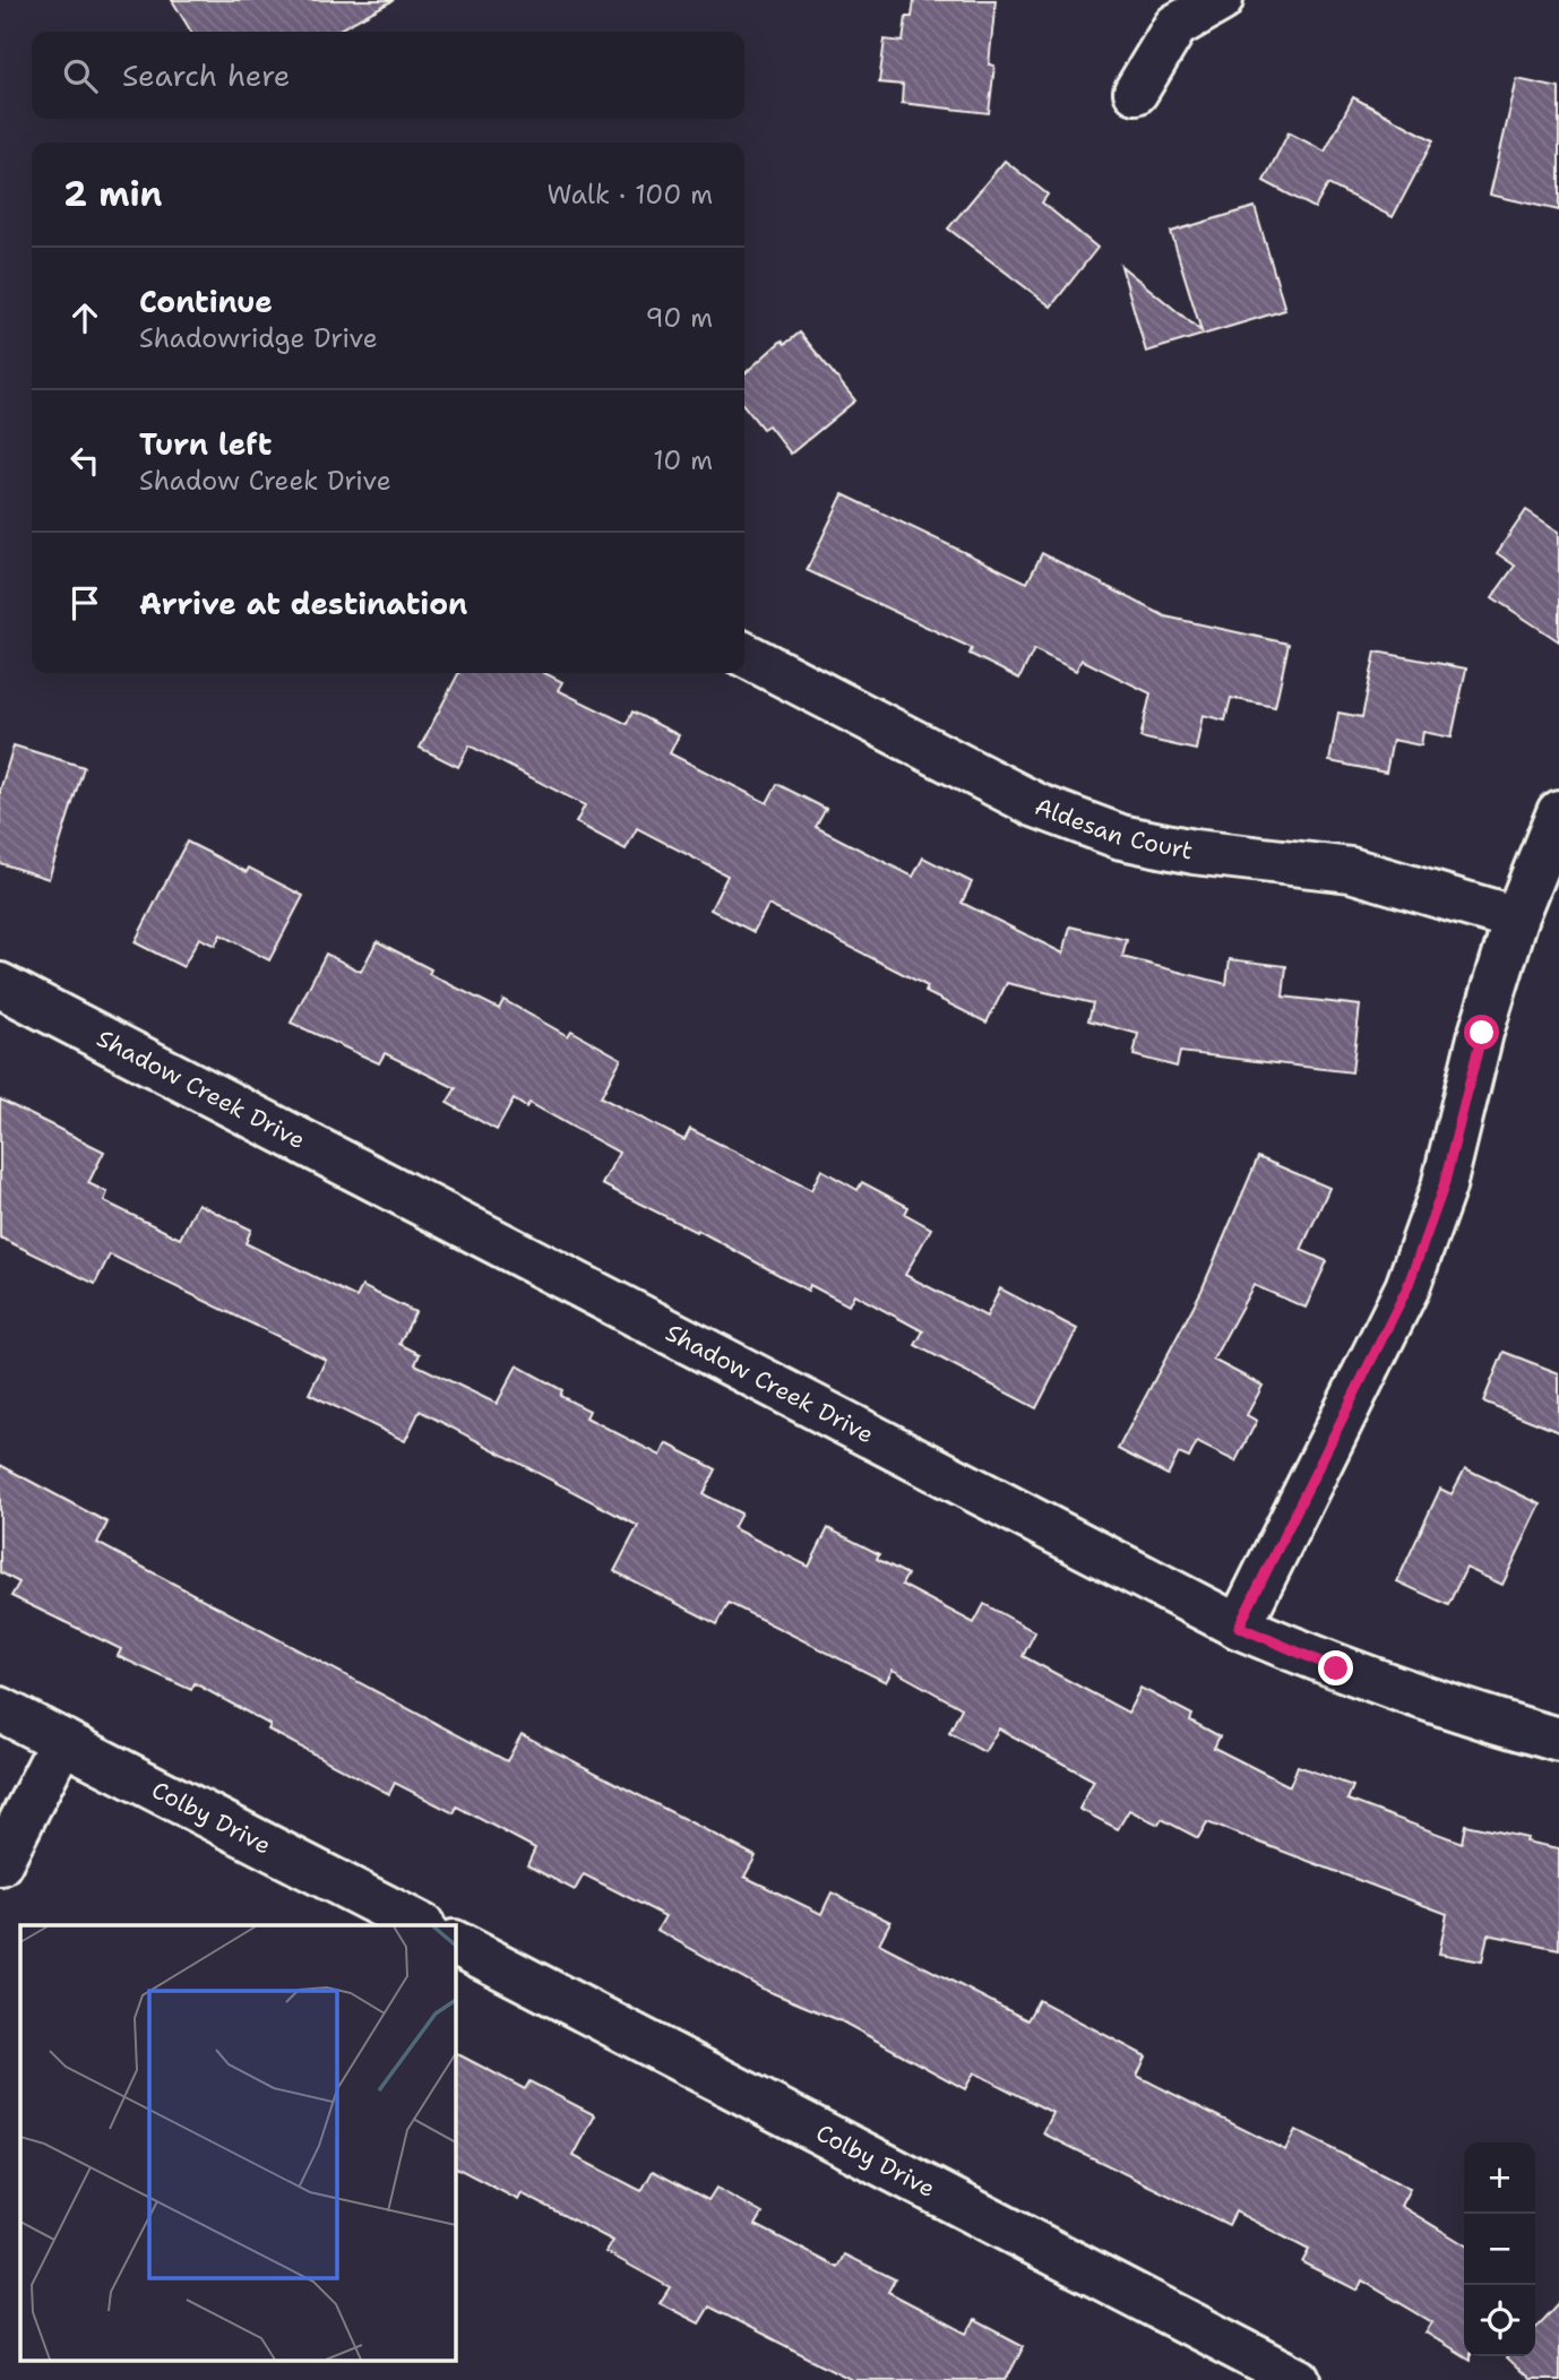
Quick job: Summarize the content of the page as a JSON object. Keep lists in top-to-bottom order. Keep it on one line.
{"streets":{"street":["Aldesan Court","Shadow Creek Drive","Colby Drive"]},"page":{"search":"Search here","heading":["2 min","Walk · 100 m"],"list":[["Continue","Shadowridge Drive","90 m"],["Turn left","Shadow Creek Drive","10 m"],"Arrive at destination"],"map_buttons":["+","−"]}}
